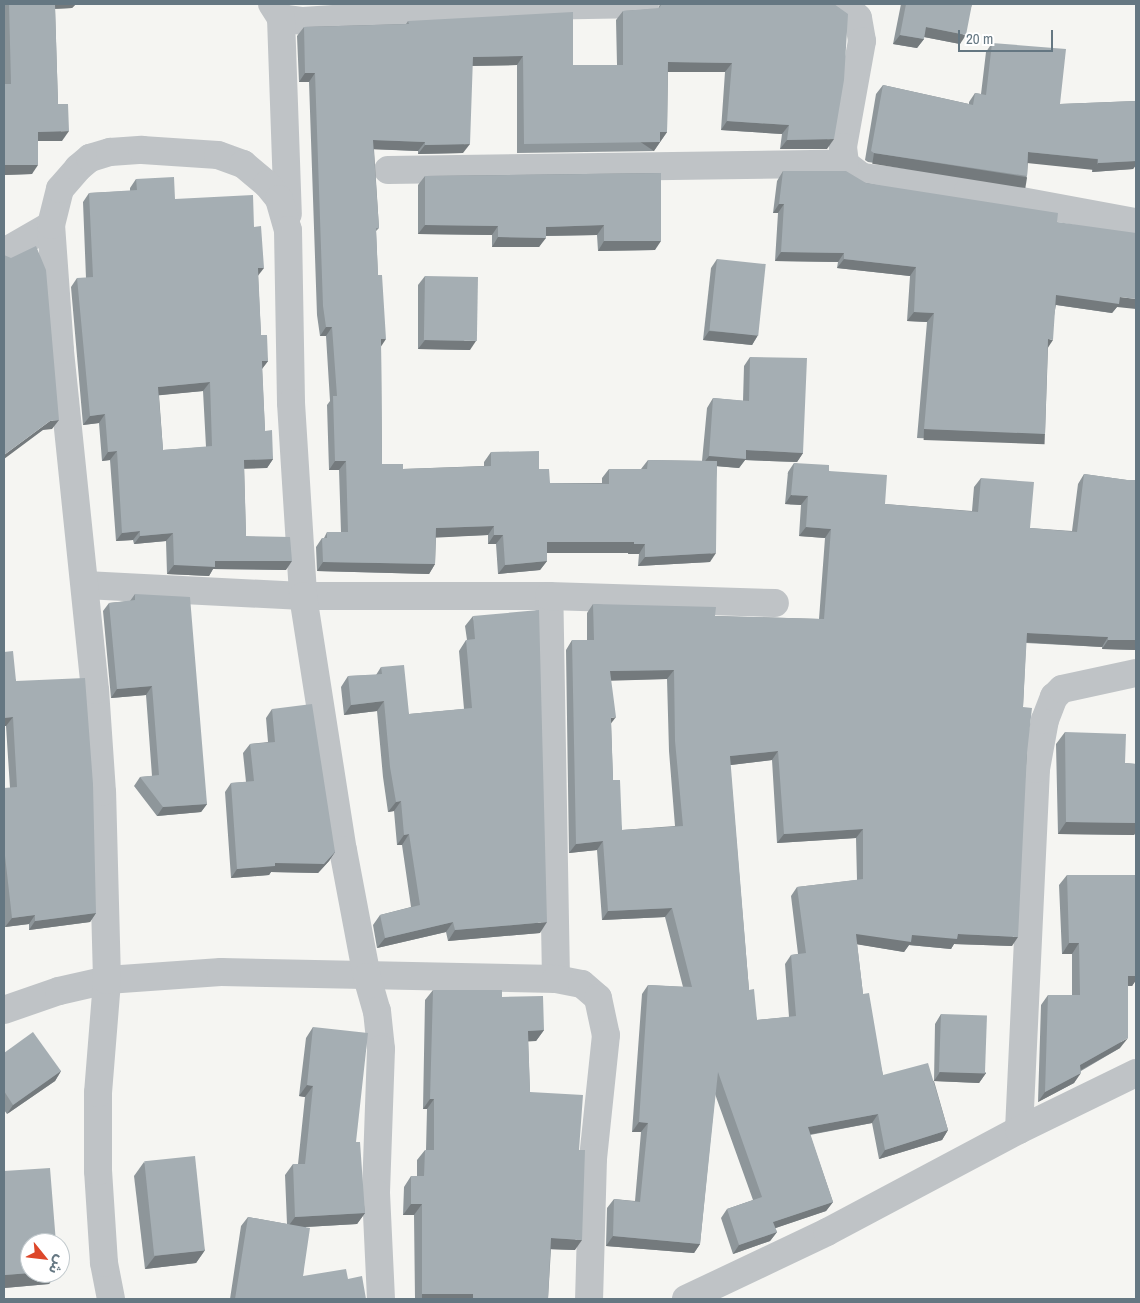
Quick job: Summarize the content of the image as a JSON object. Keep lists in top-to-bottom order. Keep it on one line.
{"scale_bar":"20 m","north":"bottom right"}
